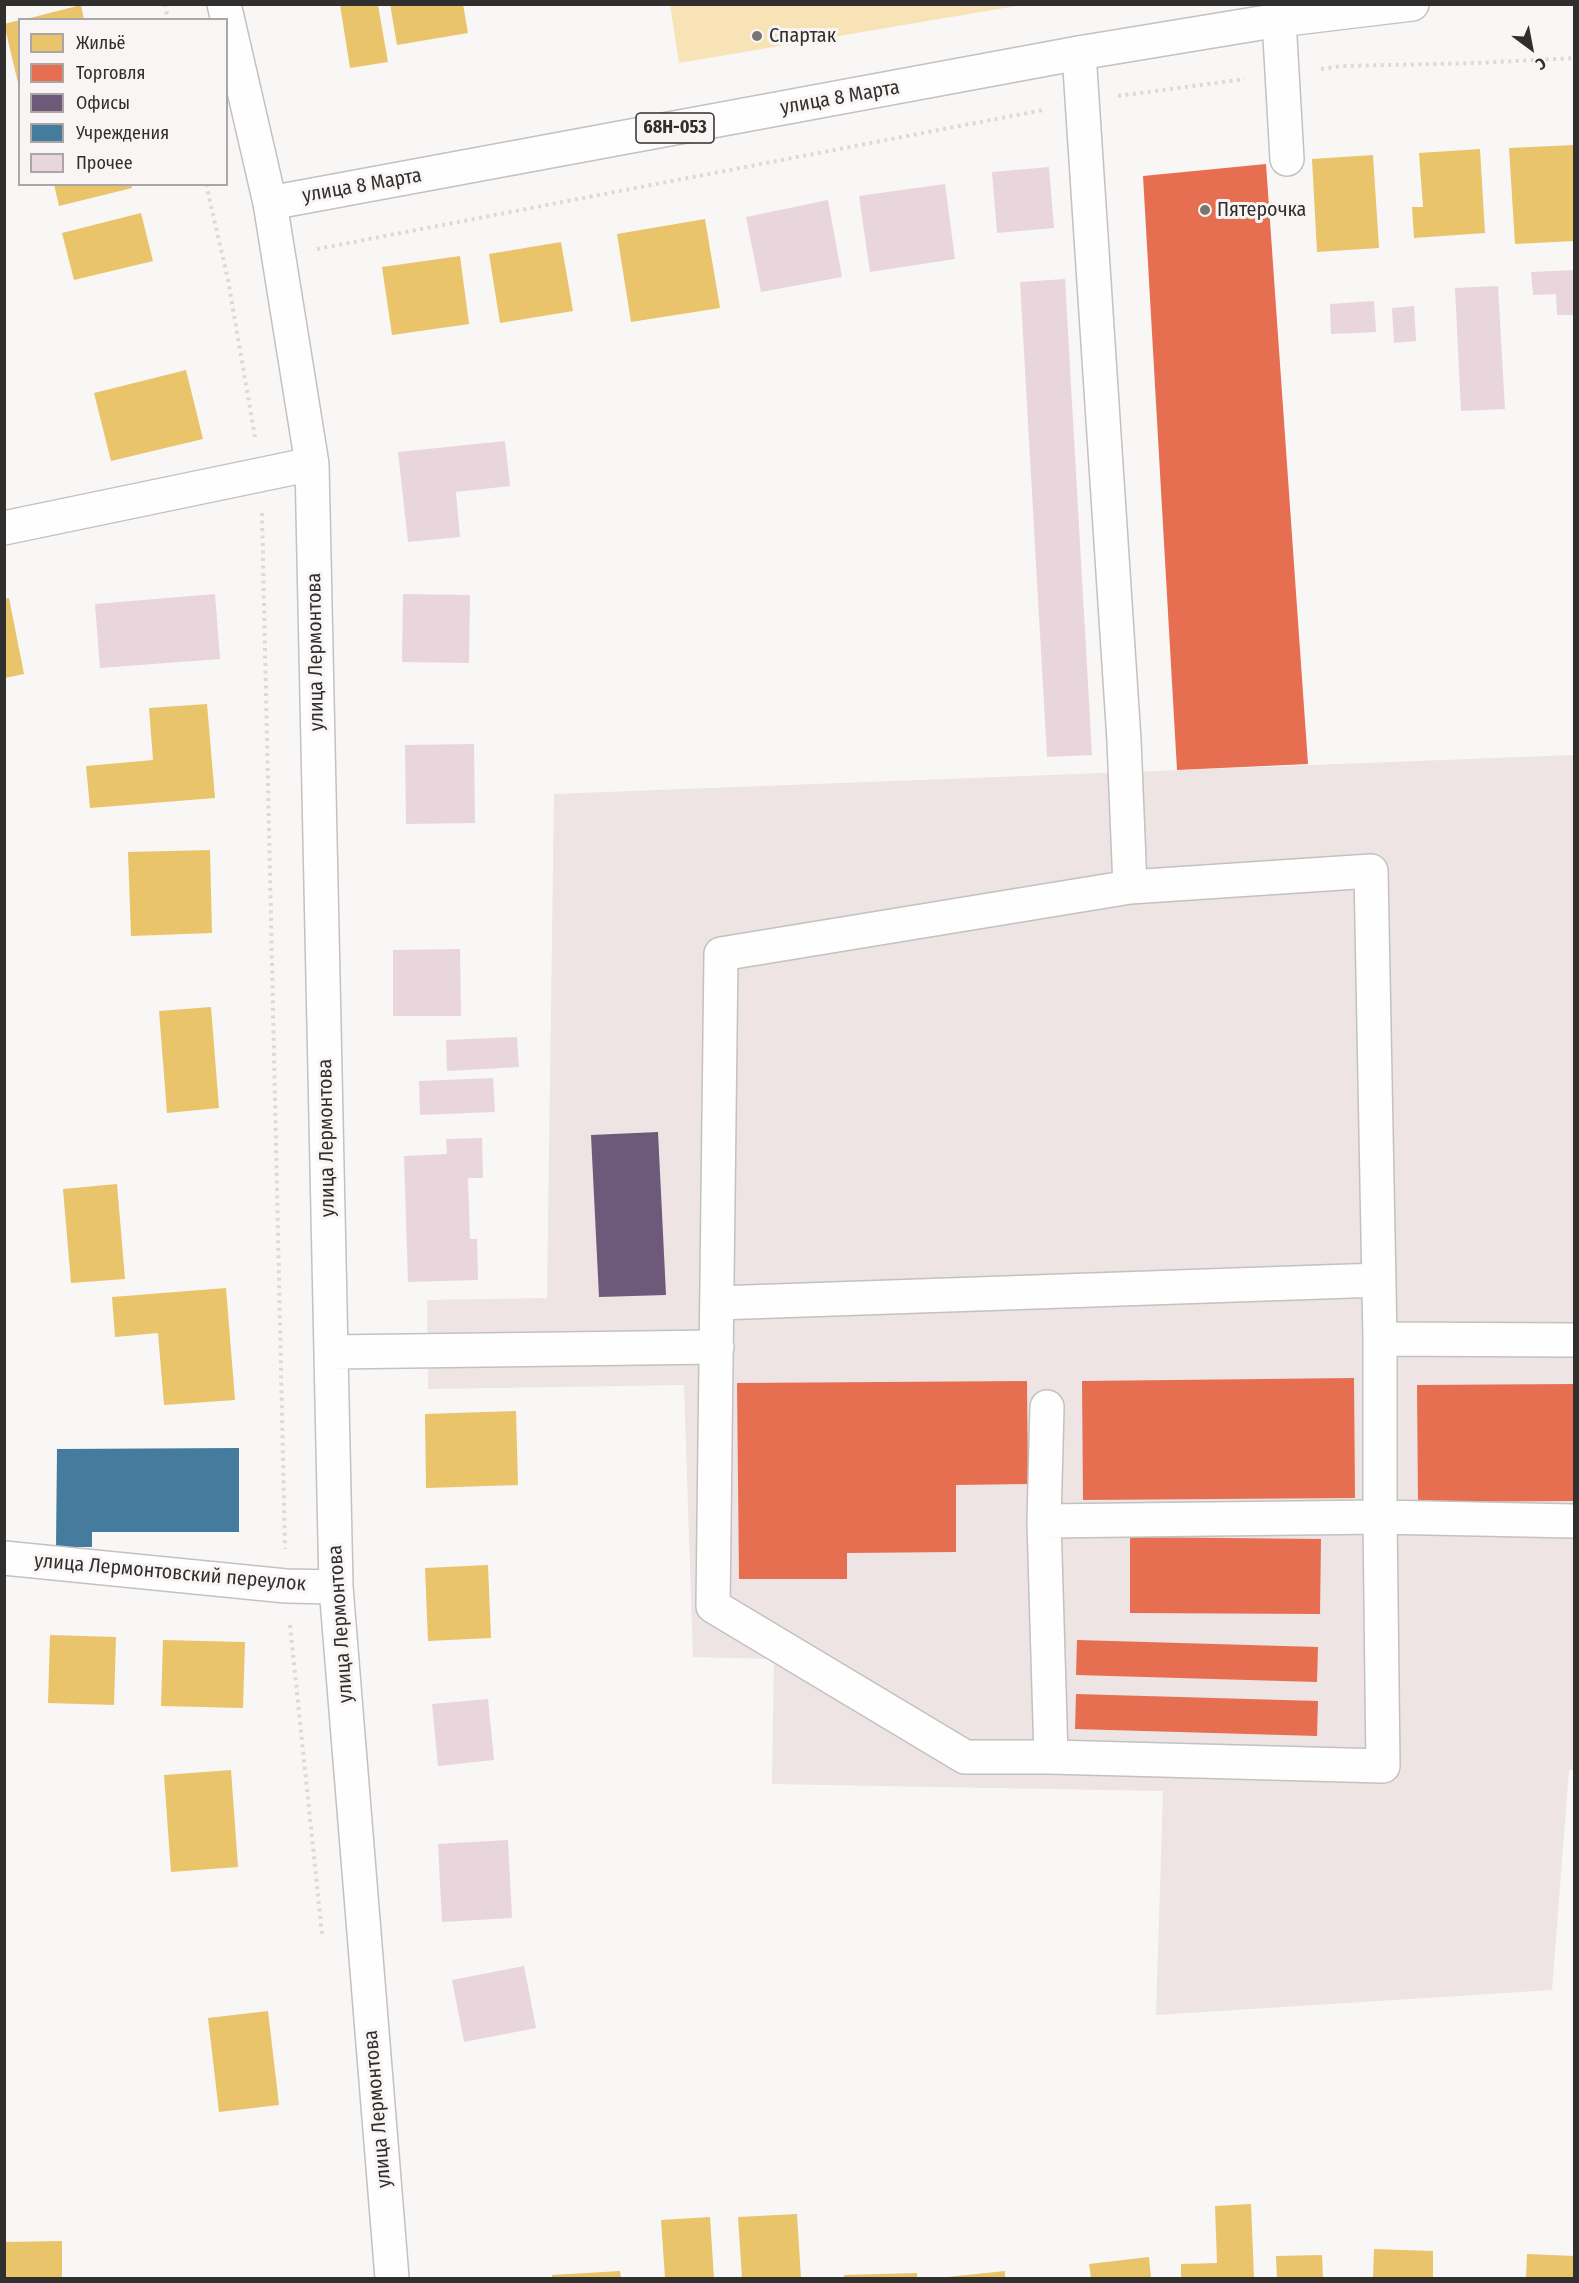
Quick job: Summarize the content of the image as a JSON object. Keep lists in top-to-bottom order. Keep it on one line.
{"streets":{"street":["улица 8 Марта","68Н-053","улица Лермонтова","улица Лермонтовский переулок"]},"crossings":[["улица 8 Марта","улица Лермонтова"],["улица Лермонтова","улица Лермонтовский переулок"]],"places":["Спартак","Пятерочка"],"legend":["Жильё","Торговля","Офисы","Учреждения","Прочее"],"north":"bottom right"}
